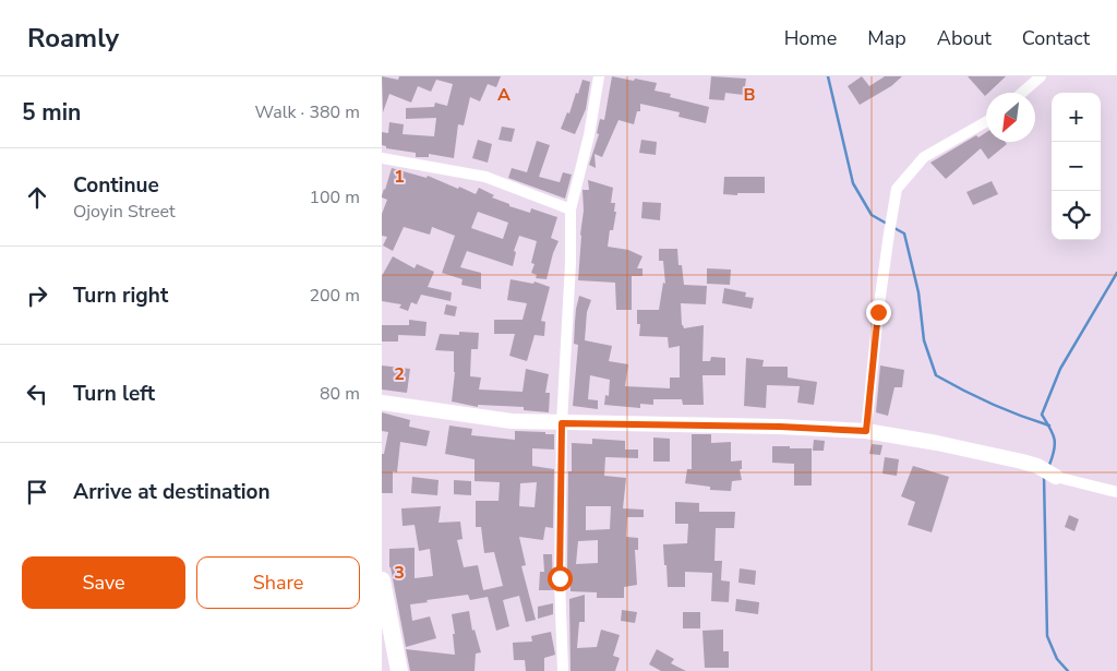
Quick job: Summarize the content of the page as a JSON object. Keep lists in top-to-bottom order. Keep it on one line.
{"north":"bottom left","page":{"header":"Roamly","nav":["Home","Map","About","Contact"],"heading":["5 min","Walk · 380 m"],"map_buttons":["+","−"],"list":[["Continue","Ojoyin Street","100 m"],["Turn right","200 m"],["Turn left","80 m"],"Arrive at destination"],"buttons":["Save","Share"]},"grid":{"columns":["A","B"],"rows":["1","2","3"]}}
